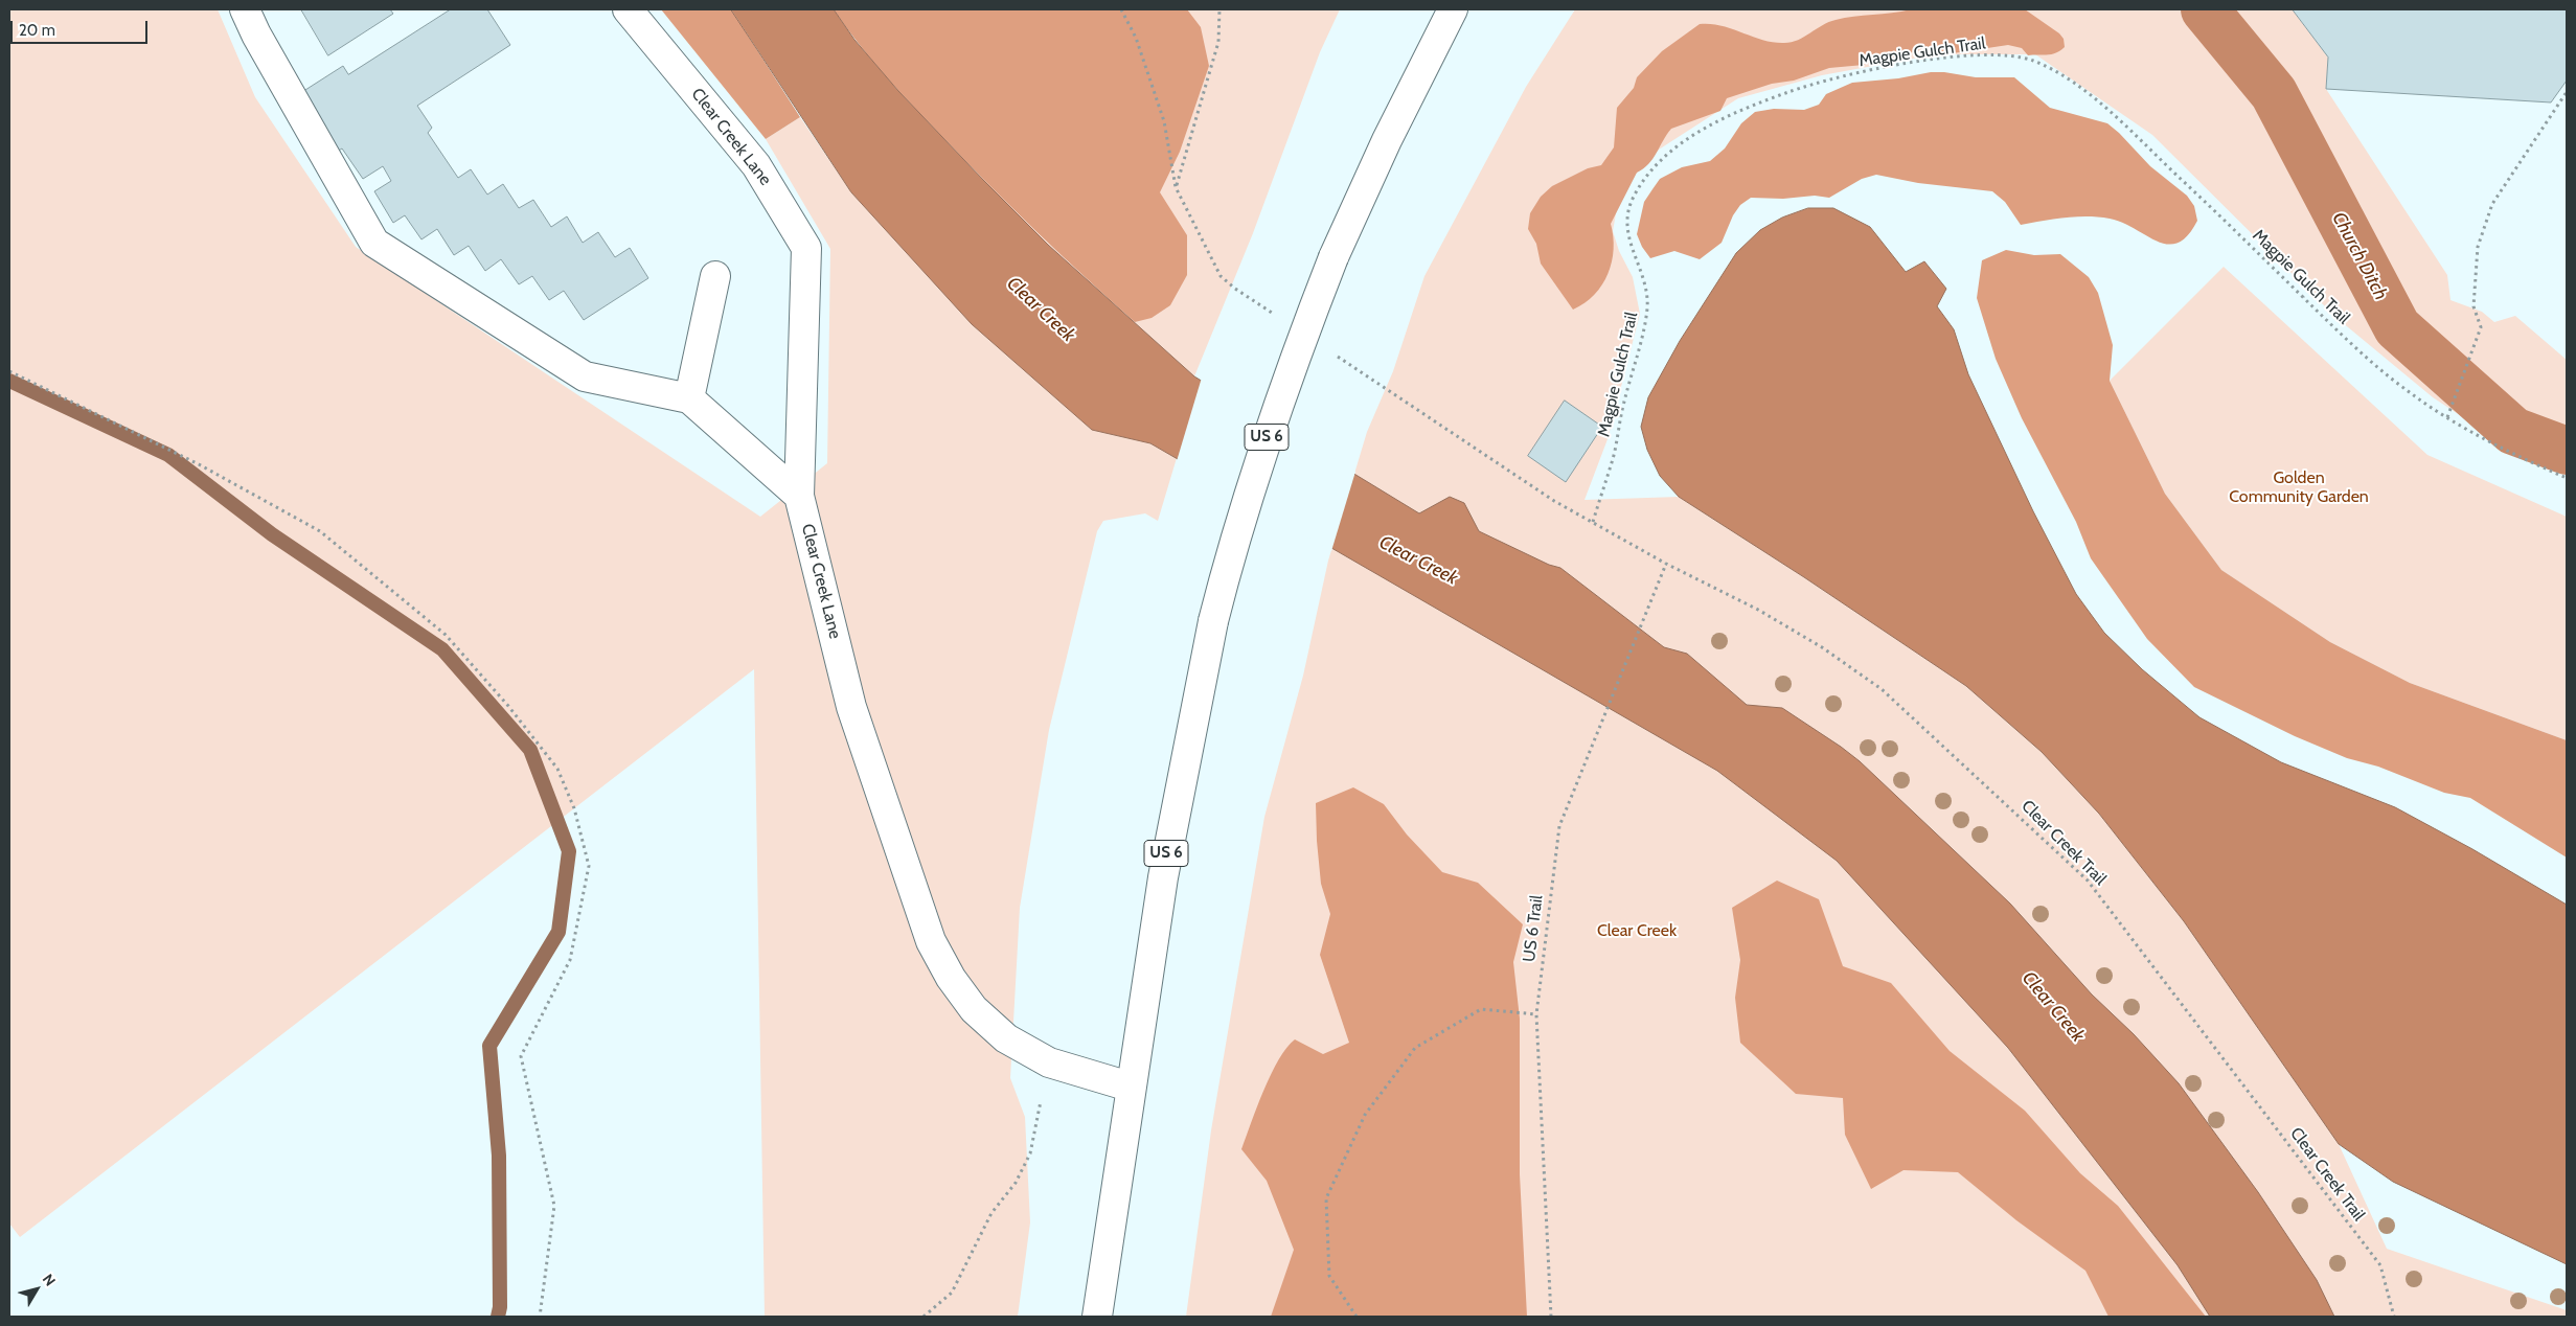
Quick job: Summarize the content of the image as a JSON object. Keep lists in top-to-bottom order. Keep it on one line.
{"streets":{"main road":["Clear Creek Lane","US 6"],"path":["Magpie Gulch Trail","Clear Creek Trail","US 6 Trail"]},"crossings":[["Clear Creek Lane","US 6"],["Clear Creek Trail","US 6 Trail"]],"water":["Church Ditch","Clear Creek"],"parks":["Golden Community Garden","Clear Creek"],"scale_bar":"20 m","north":"top right"}
